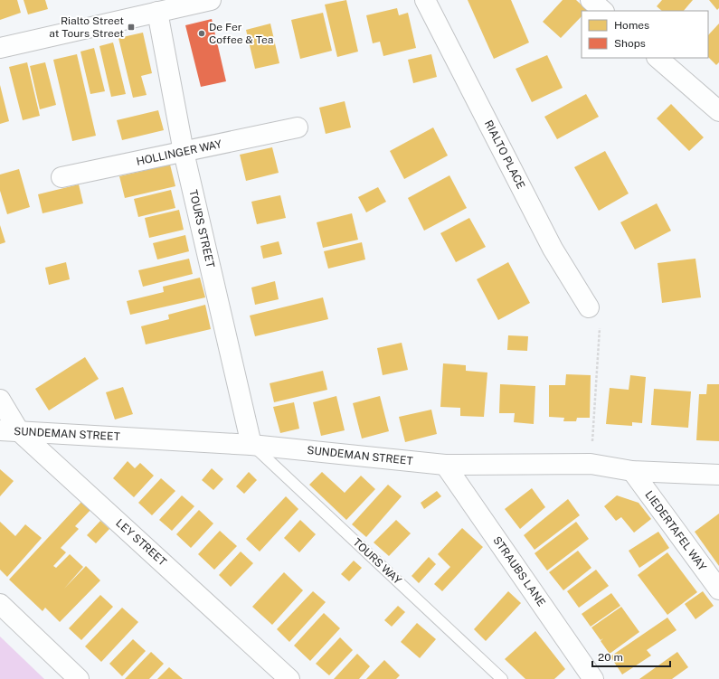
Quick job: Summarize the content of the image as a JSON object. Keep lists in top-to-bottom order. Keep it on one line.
{"streets":{"street":["HOLLINGER WAY","RIALTO PLACE","TOURS STREET","SUNDEMAN STREET","LIEDERTAFEL WAY","LEY STREET","STRAUBS LANE"],"lane":["TOURS WAY"]},"crossings":[["HOLLINGER WAY","TOURS STREET"],["TOURS STREET","SUNDEMAN STREET"],["TOURS STREET","TOURS WAY"],["SUNDEMAN STREET","LIEDERTAFEL WAY"],["SUNDEMAN STREET","LEY STREET"],["SUNDEMAN STREET","TOURS WAY"],["SUNDEMAN STREET","STRAUBS LANE"]],"places":{"transit":["Rialto Street at Tours Street"],"other":["De Fer Coffee & Tea"]},"legend":["Homes","Shops"],"scale_bar":"20 m"}
